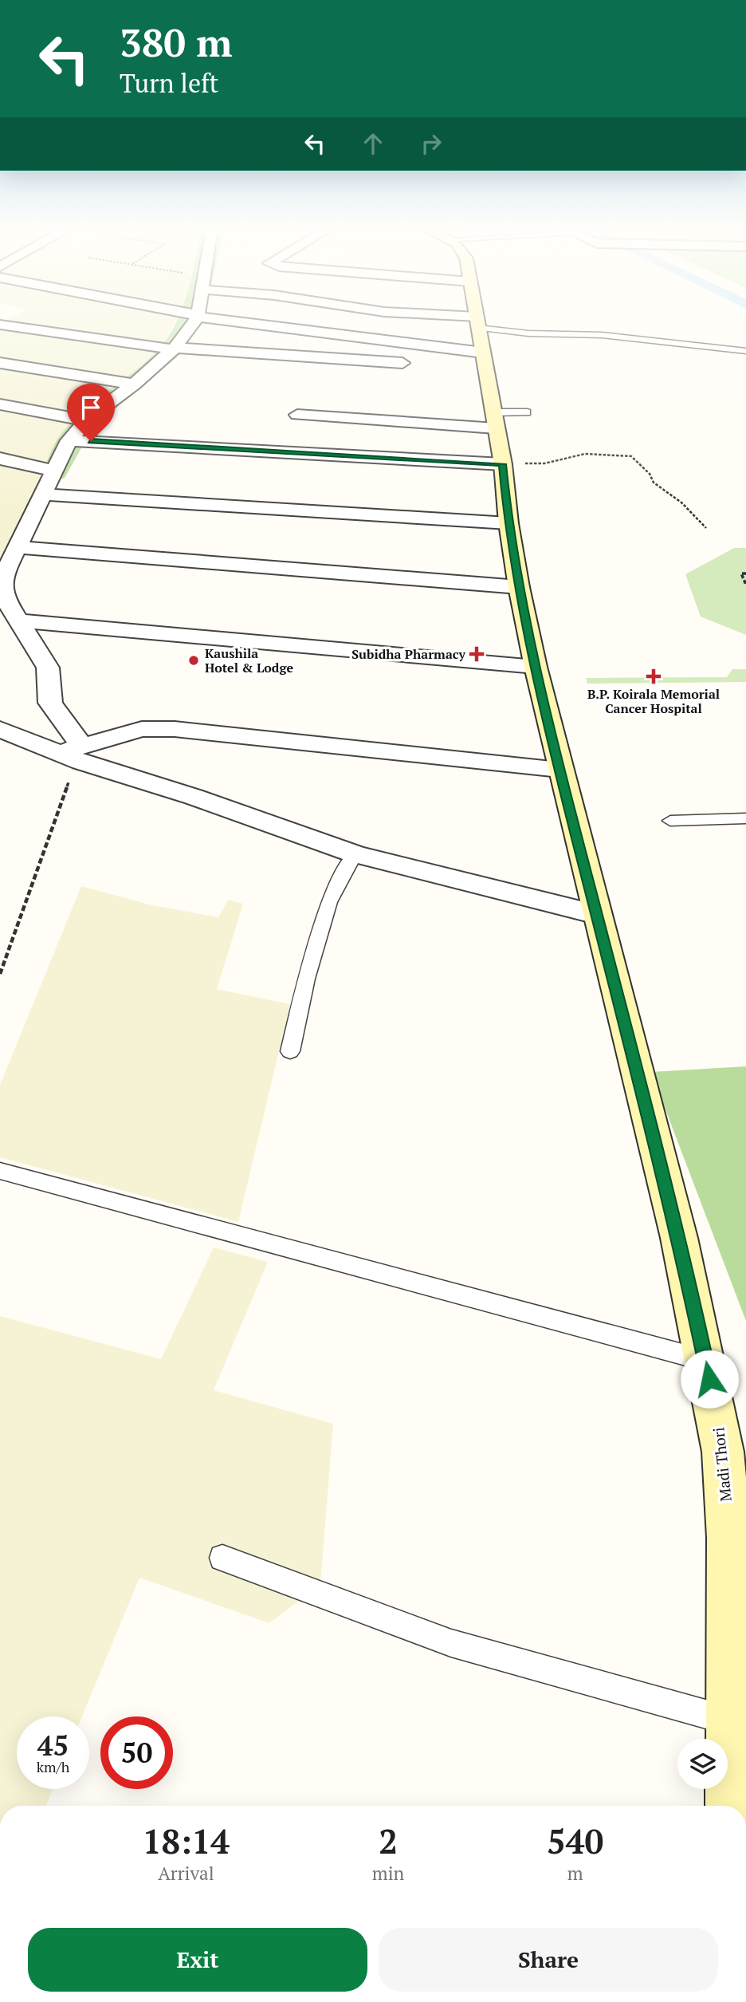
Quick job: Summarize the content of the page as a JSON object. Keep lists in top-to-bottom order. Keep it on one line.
{"streets":{"main road":["Madi Thori"]},"places":{"health":["Subidha Pharmacy","B.P. Koirala Memorial Cancer Hospital"],"other":["Kaushila Hotel & Lodge"]},"page":{"turn":["380 m","Turn left"],"speed":"45 km/h","limit":"50","eta":["18:14","Arrival","2","min","540","m"],"buttons":["Exit","Share"]}}
